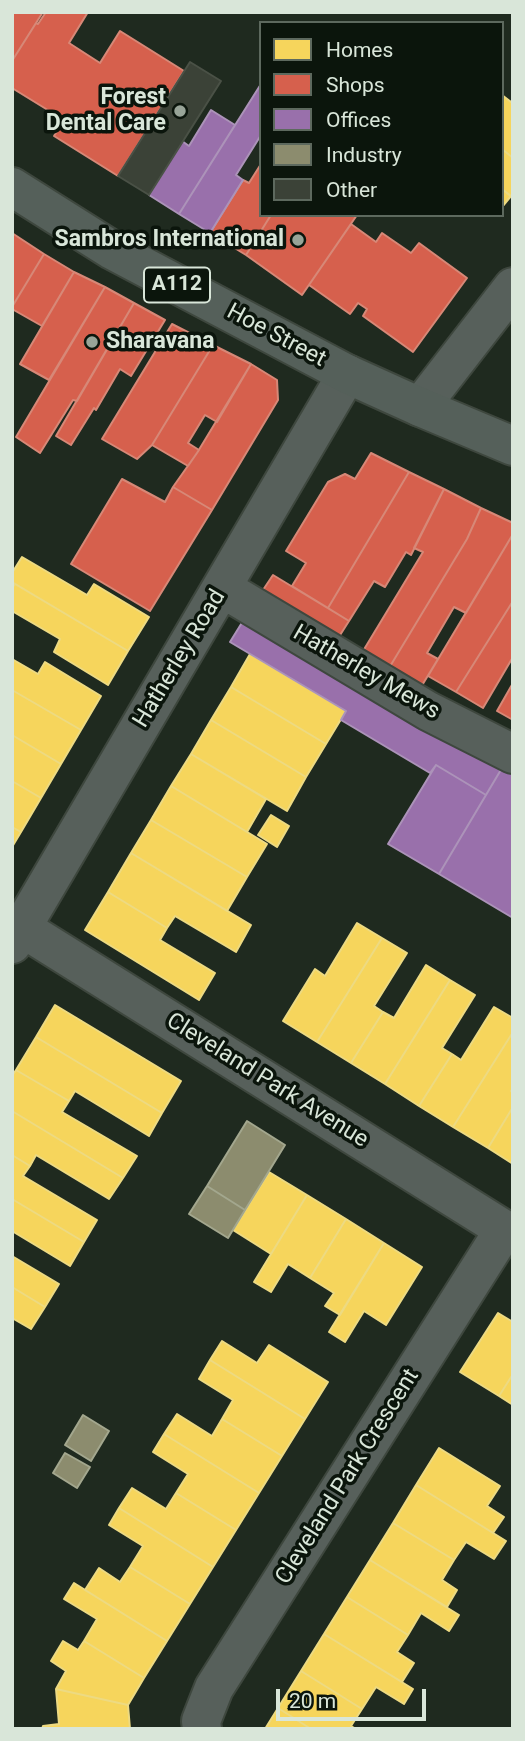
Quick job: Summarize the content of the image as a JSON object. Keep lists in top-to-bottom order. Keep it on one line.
{"streets":{"main road":["A112","Hoe Street"],"street":["Hatherley Road","Hatherley Mews","Cleveland Park Avenue","Cleveland Park Crescent"]},"crossings":[["Hoe Street","Hatherley Road"],["Hatherley Road","Hatherley Mews"],["Hatherley Road","Cleveland Park Avenue"],["Cleveland Park Avenue","Cleveland Park Crescent"]],"places":["Forest Dental Care","Sambros International","Sharavana"],"legend":["Homes","Shops","Offices","Industry","Other"],"scale_bar":"20 m"}
